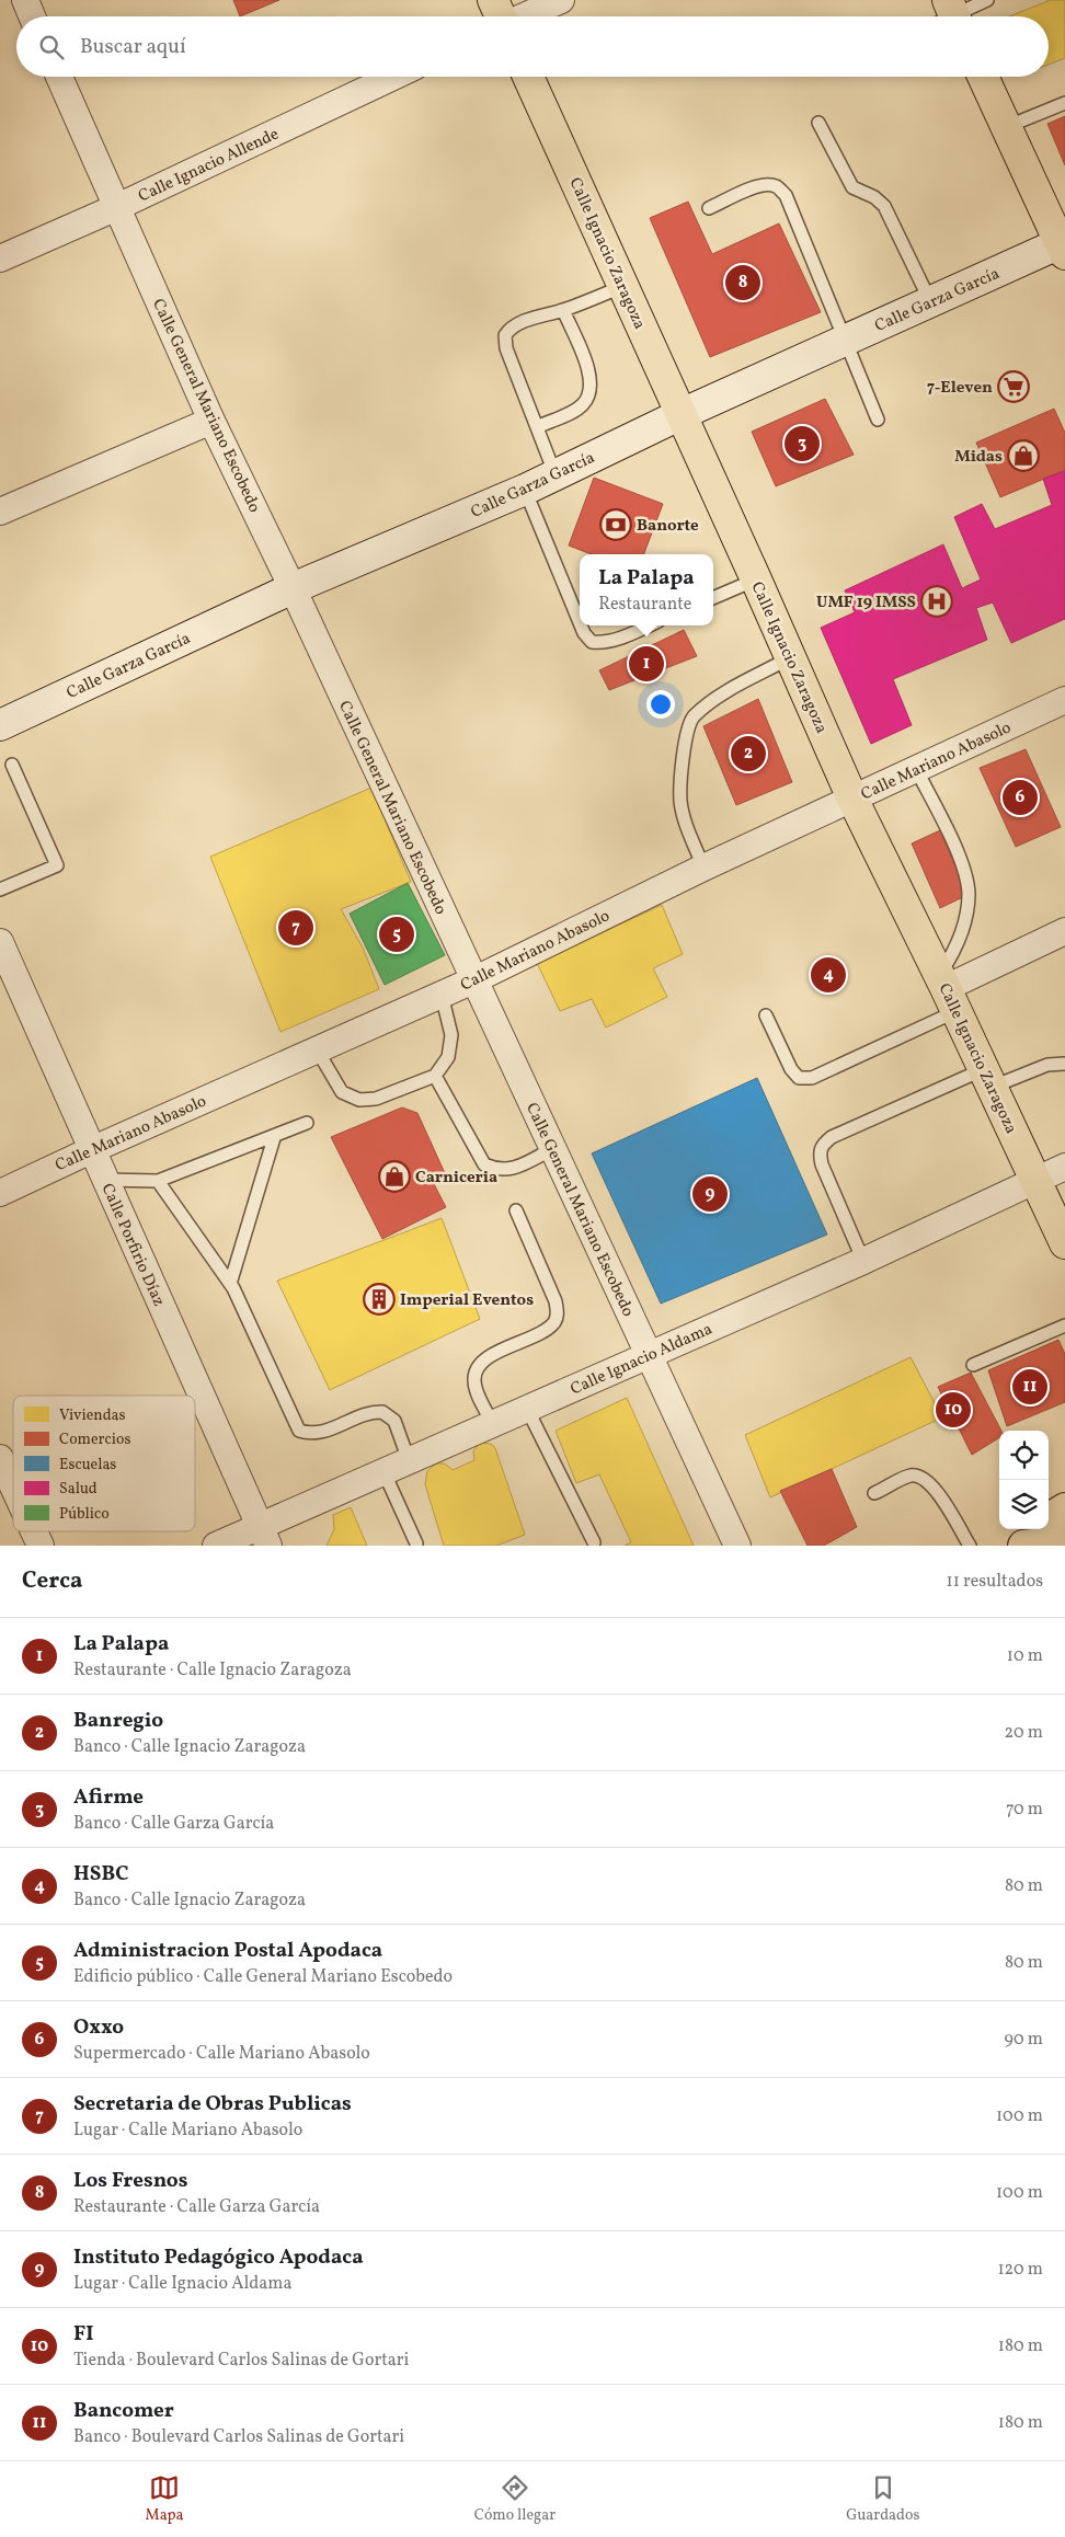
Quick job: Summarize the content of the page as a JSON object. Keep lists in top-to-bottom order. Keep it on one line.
{"streets":{"main road":["Calle Ignacio Zaragoza"],"street":["Calle Ignacio Allende","Calle Garza García","Calle General Mariano Escobedo","Calle Mariano Abasolo","Calle Porfirio Díaz","Calle Ignacio Aldama"]},"crossings":[["Calle Ignacio Allende","Calle General Mariano Escobedo"],["Calle Ignacio Zaragoza","Calle Garza García"],["Calle Ignacio Zaragoza","Calle Mariano Abasolo"],["Calle Ignacio Zaragoza","Calle Ignacio Aldama"],["Calle Garza García","Calle General Mariano Escobedo"],["Calle General Mariano Escobedo","Calle Mariano Abasolo"],["Calle General Mariano Escobedo","Calle Ignacio Aldama"],["Calle Mariano Abasolo","Calle Porfirio Díaz"],["Calle Porfirio Díaz","Calle Ignacio Aldama"]],"places":{"supermarket":["7-Eleven"],"shop":["Midas","Carniceria"],"bank":["Banorte"],"hospital":["UMF 19 IMSS"],"building":["Imperial Eventos"]},"legend":["Viviendas","Comercios","Escuelas","Salud","Público"],"page":{"search":"Buscar aquí","pins":["8","3","1","2","6","7","5","4","9","11","10"],"popup":["La Palapa","Restaurante"],"heading":["Cerca","11 resultados"],"list":[{"mark":"1","name":"La Palapa","note":"Restaurante · Calle Ignacio Zaragoza","value":"10 m"},{"mark":"2","name":"Banregio","note":"Banco · Calle Ignacio Zaragoza","value":"20 m"},{"mark":"3","name":"Afirme","note":"Banco · Calle Garza García","value":"70 m"},{"mark":"4","name":"HSBC","note":"Banco · Calle Ignacio Zaragoza","value":"80 m"},{"mark":"5","name":"Administracion Postal Apodaca","note":"Edificio público · Calle General Mariano Escobedo","value":"80 m"},{"mark":"6","name":"Oxxo","note":"Supermercado · Calle Mariano Abasolo","value":"90 m"},{"mark":"7","name":"Secretaria de Obras Publicas","note":"Lugar · Calle Mariano Abasolo","value":"100 m"},{"mark":"8","name":"Los Fresnos","note":"Restaurante · Calle Garza García","value":"100 m"},{"mark":"9","name":"Instituto Pedagógico Apodaca","note":"Lugar · Calle Ignacio Aldama","value":"120 m"},{"mark":"10","name":"FI","note":"Tienda · Boulevard Carlos Salinas de Gortari","value":"180 m"},{"mark":"11","name":"Bancomer","note":"Banco · Boulevard Carlos Salinas de Gortari","value":"180 m"}],"nav":["Mapa","Cómo llegar","Guardados"]}}
